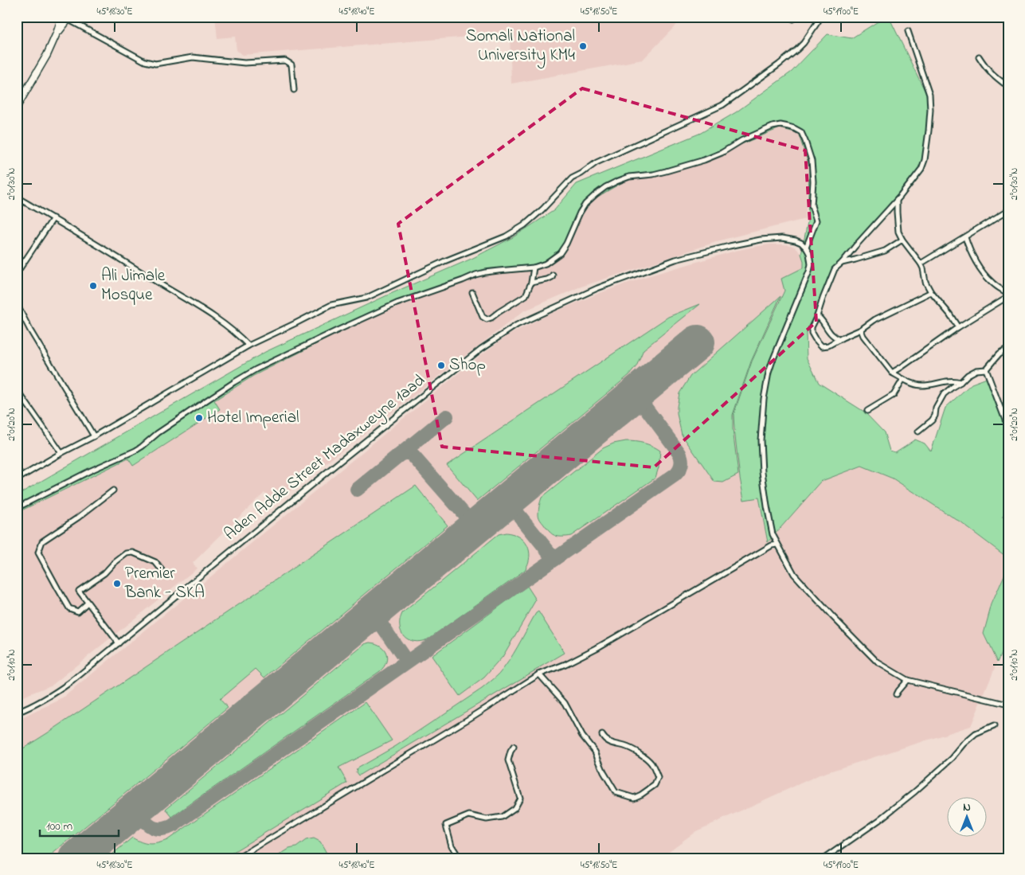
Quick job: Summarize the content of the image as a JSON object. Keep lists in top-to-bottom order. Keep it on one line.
{"streets":{"street":["Aden Adde Street Madaxweyne 1aad"]},"places":["Somali National University KM4","Ali Jimale Mosque","Shop","Hotel Imperial","Premier Bank - SKA"],"scale_bar":"100 m","north":"top","coordinates":["45°18'30\"E","45°18'40\"E","45°18'50\"E","45°19'00\"E","2°01'30\"N","2°01'20\"N","2°01'10\"N"]}
